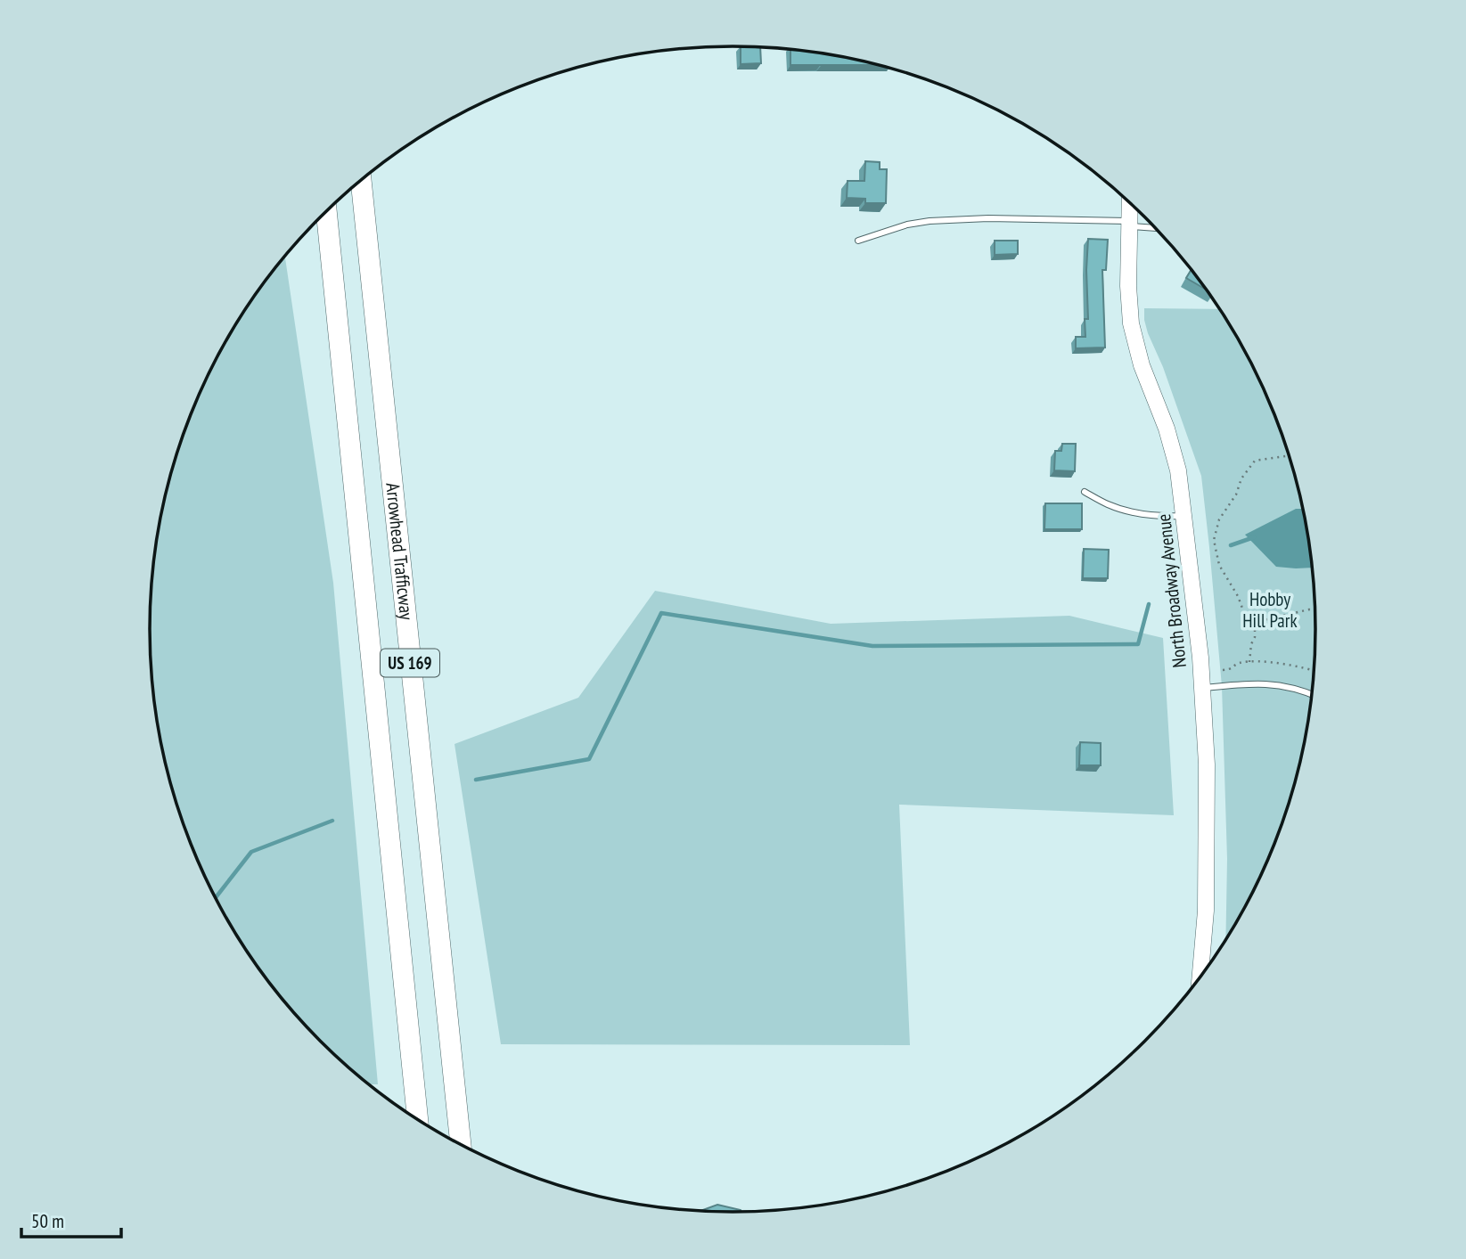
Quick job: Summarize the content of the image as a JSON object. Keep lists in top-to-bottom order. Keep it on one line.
{"streets":{"highway":["Arrowhead Trafficway","US 169"],"street":["North Broadway Avenue"]},"parks":["Hobby Hill Park"],"scale_bar":"50 m"}
